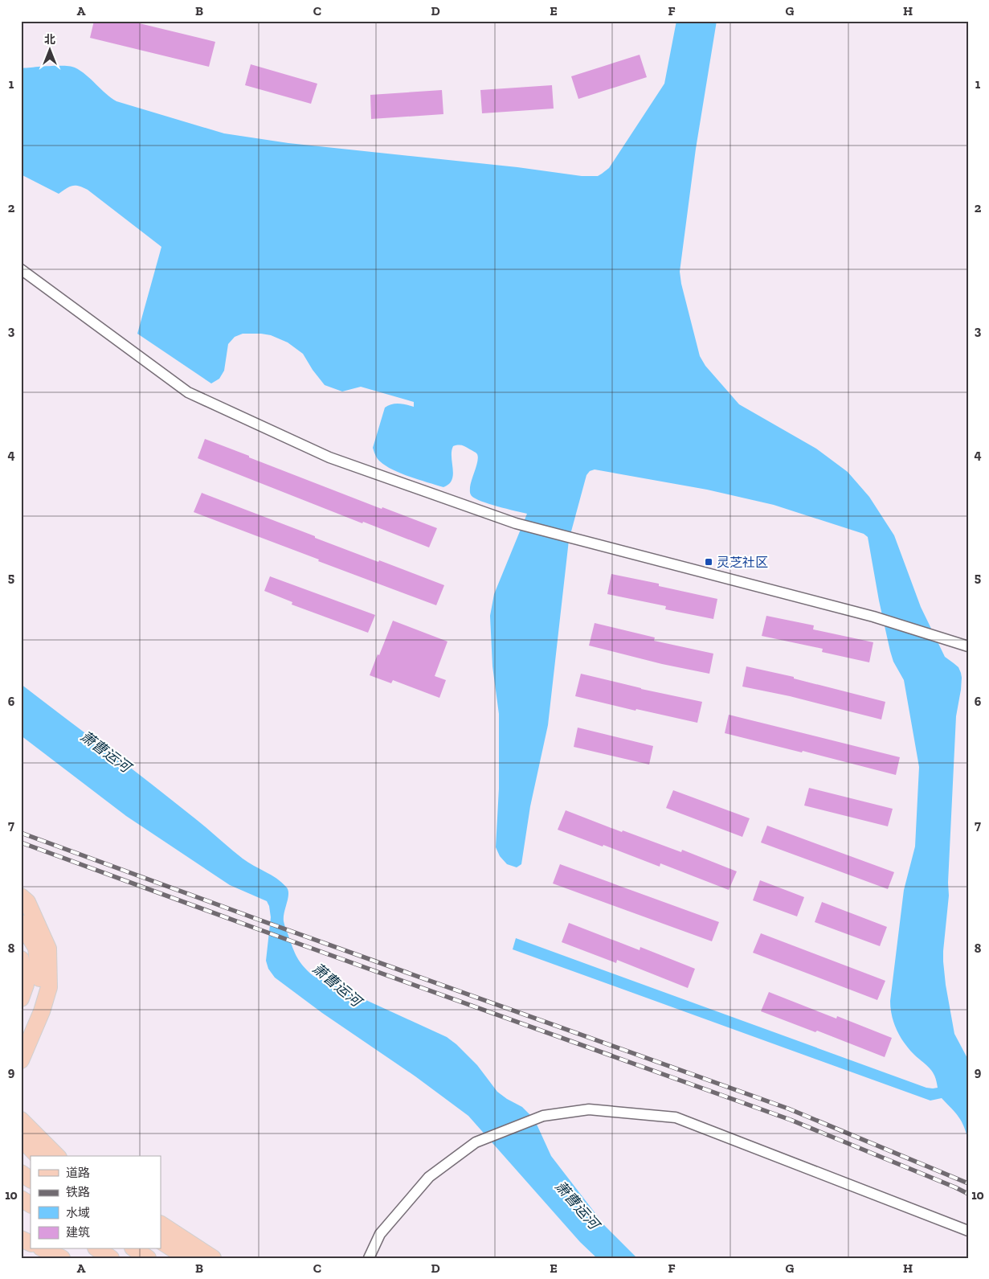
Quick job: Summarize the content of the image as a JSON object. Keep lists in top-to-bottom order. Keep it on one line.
{"water":["萧曹运河"],"places":{"transit":["灵芝社区"]},"legend":["道路","铁路","水域","建筑"],"north":"top","grid":{"columns":["A","B","C","D","E","F","G","H"],"rows":["1","2","3","4","5","6","7","8","9","10"]}}
